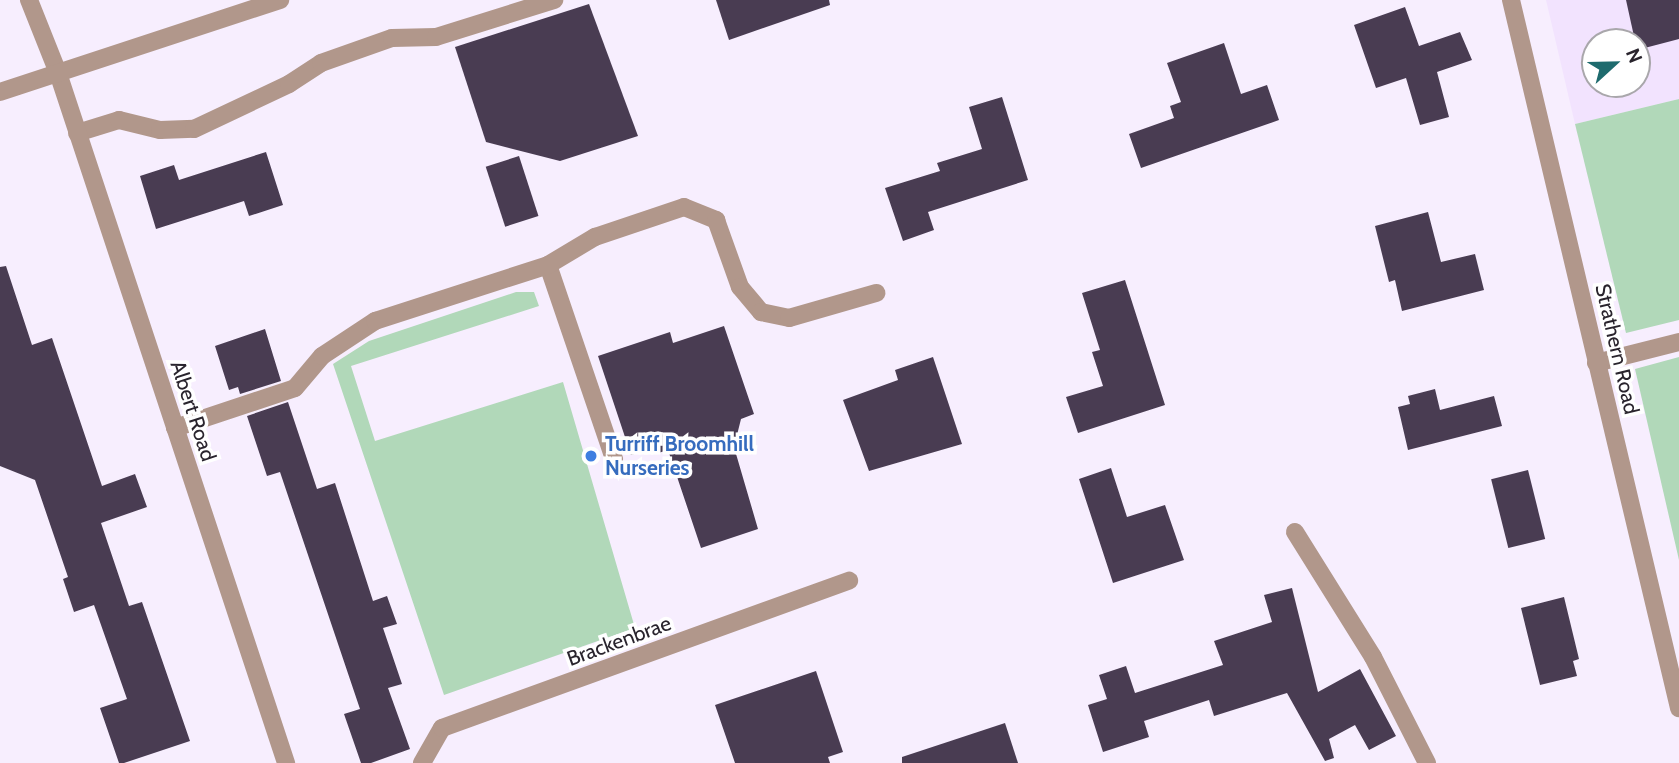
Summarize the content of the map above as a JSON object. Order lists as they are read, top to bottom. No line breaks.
{"streets":{"street":["Strathern Road","Albert Road","Brackenbrae"]},"places":["Turriff Broomhill Nurseries"],"north":"right"}
